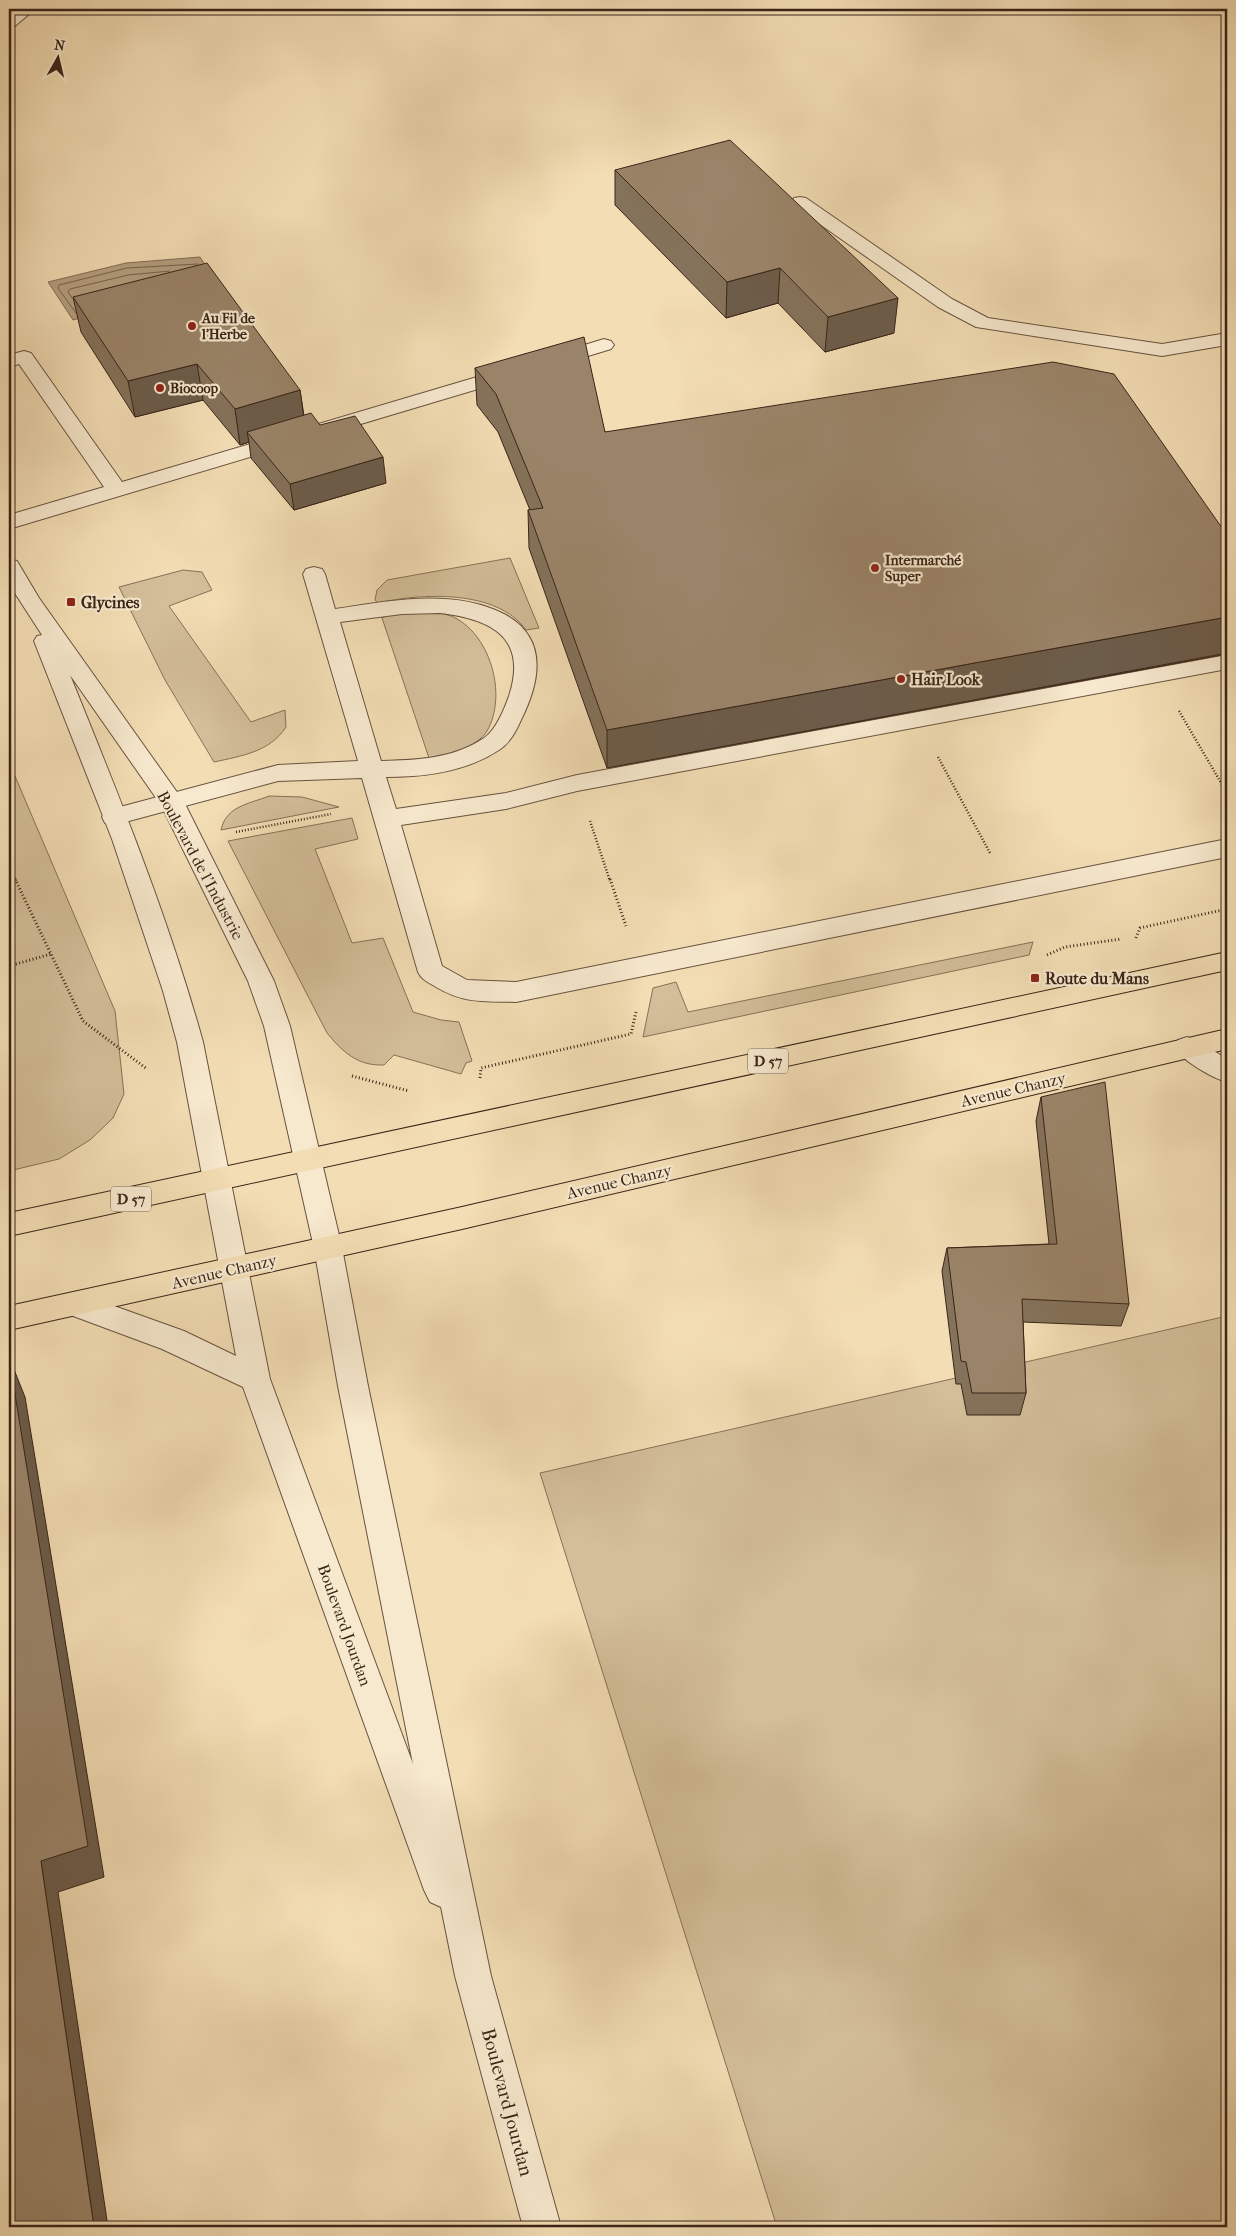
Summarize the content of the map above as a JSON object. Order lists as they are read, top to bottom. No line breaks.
{"streets":{"main road":["D 57","Avenue Chanzy"],"street":["Boulevard de l'Industrie","Boulevard Jourdan"]},"crossings":[["Boulevard de l'Industrie","D 57"],["Boulevard de l'Industrie","Avenue Chanzy"],["Boulevard de l'Industrie","Boulevard Jourdan"],["Avenue Chanzy","Boulevard Jourdan"]],"places":{"other":["Au Fil de l'Herbe","Biocoop","Intermarché Super","Hair Look"],"transit":["Glycines","Route du Mans"]},"north":"top"}
